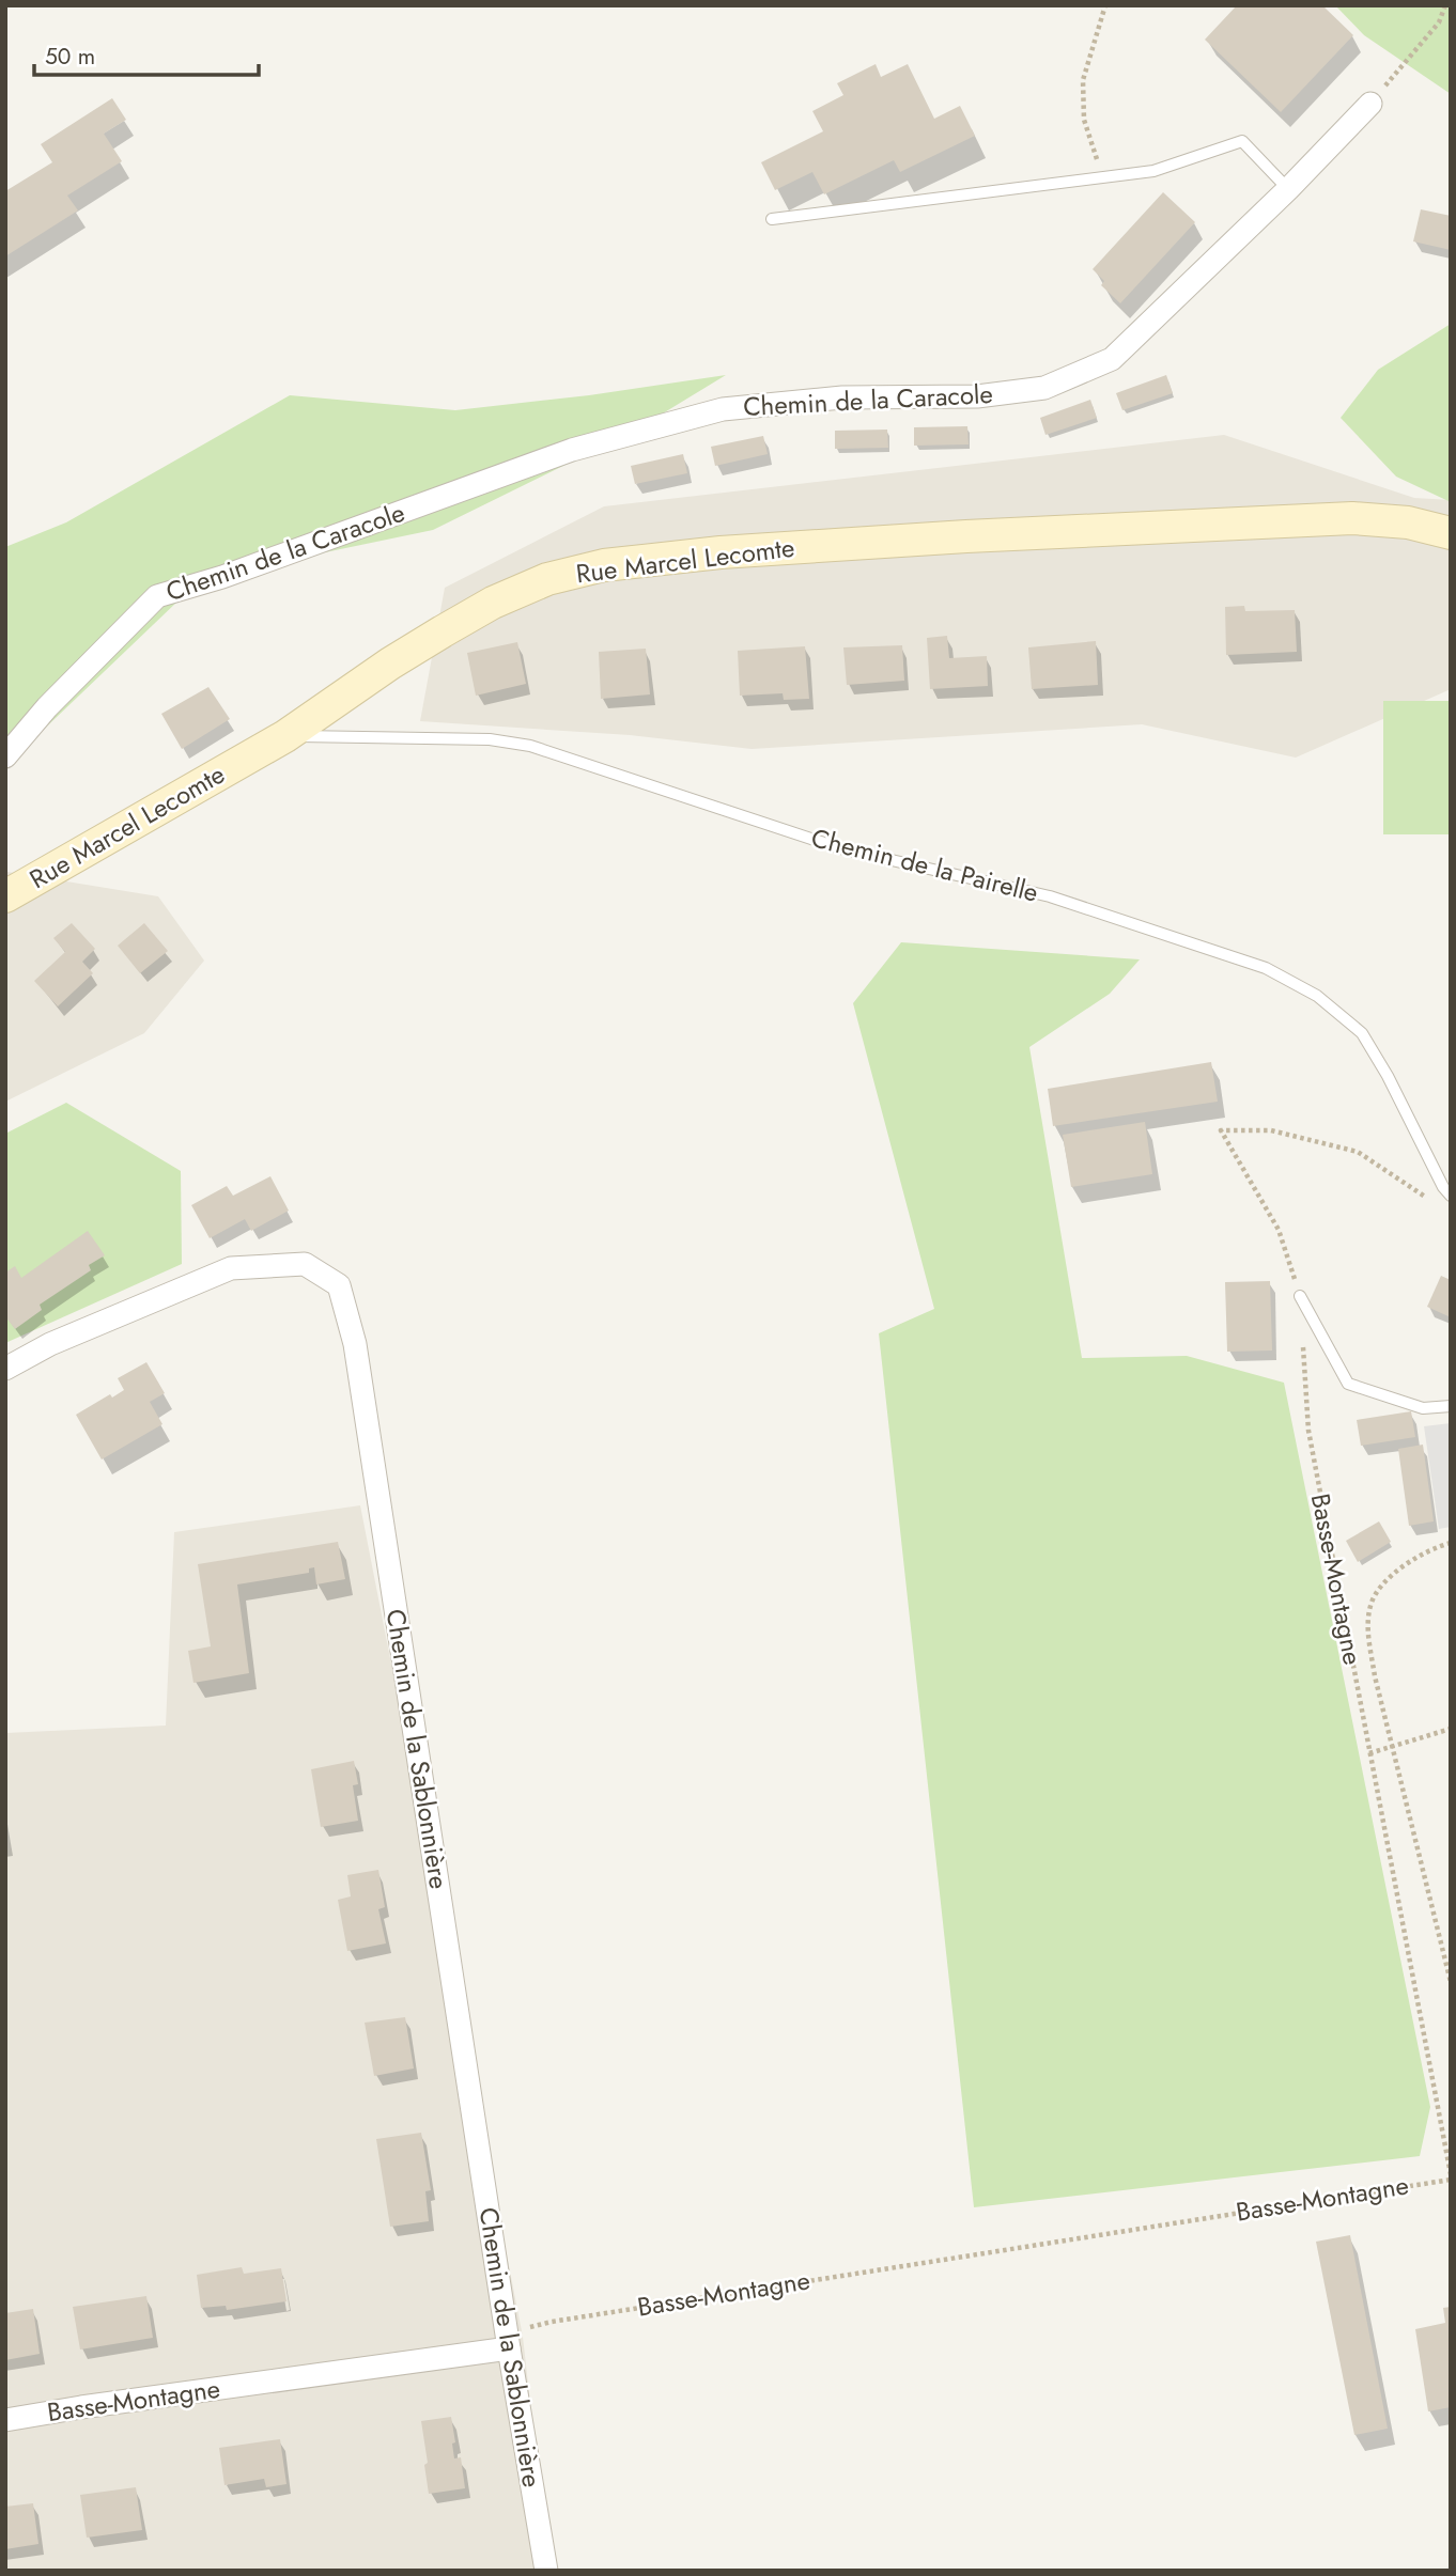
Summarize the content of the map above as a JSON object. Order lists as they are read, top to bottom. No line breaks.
{"streets":{"street":["Chemin de la Caracole","Rue Marcel Lecomte","Basse-Montagne","Chemin de la Sablonnière"],"lane":["Chemin de la Pairelle"]},"crossings":[["Rue Marcel Lecomte","Chemin de la Pairelle"],["Basse-Montagne","Chemin de la Sablonnière"]],"scale_bar":"50 m"}
